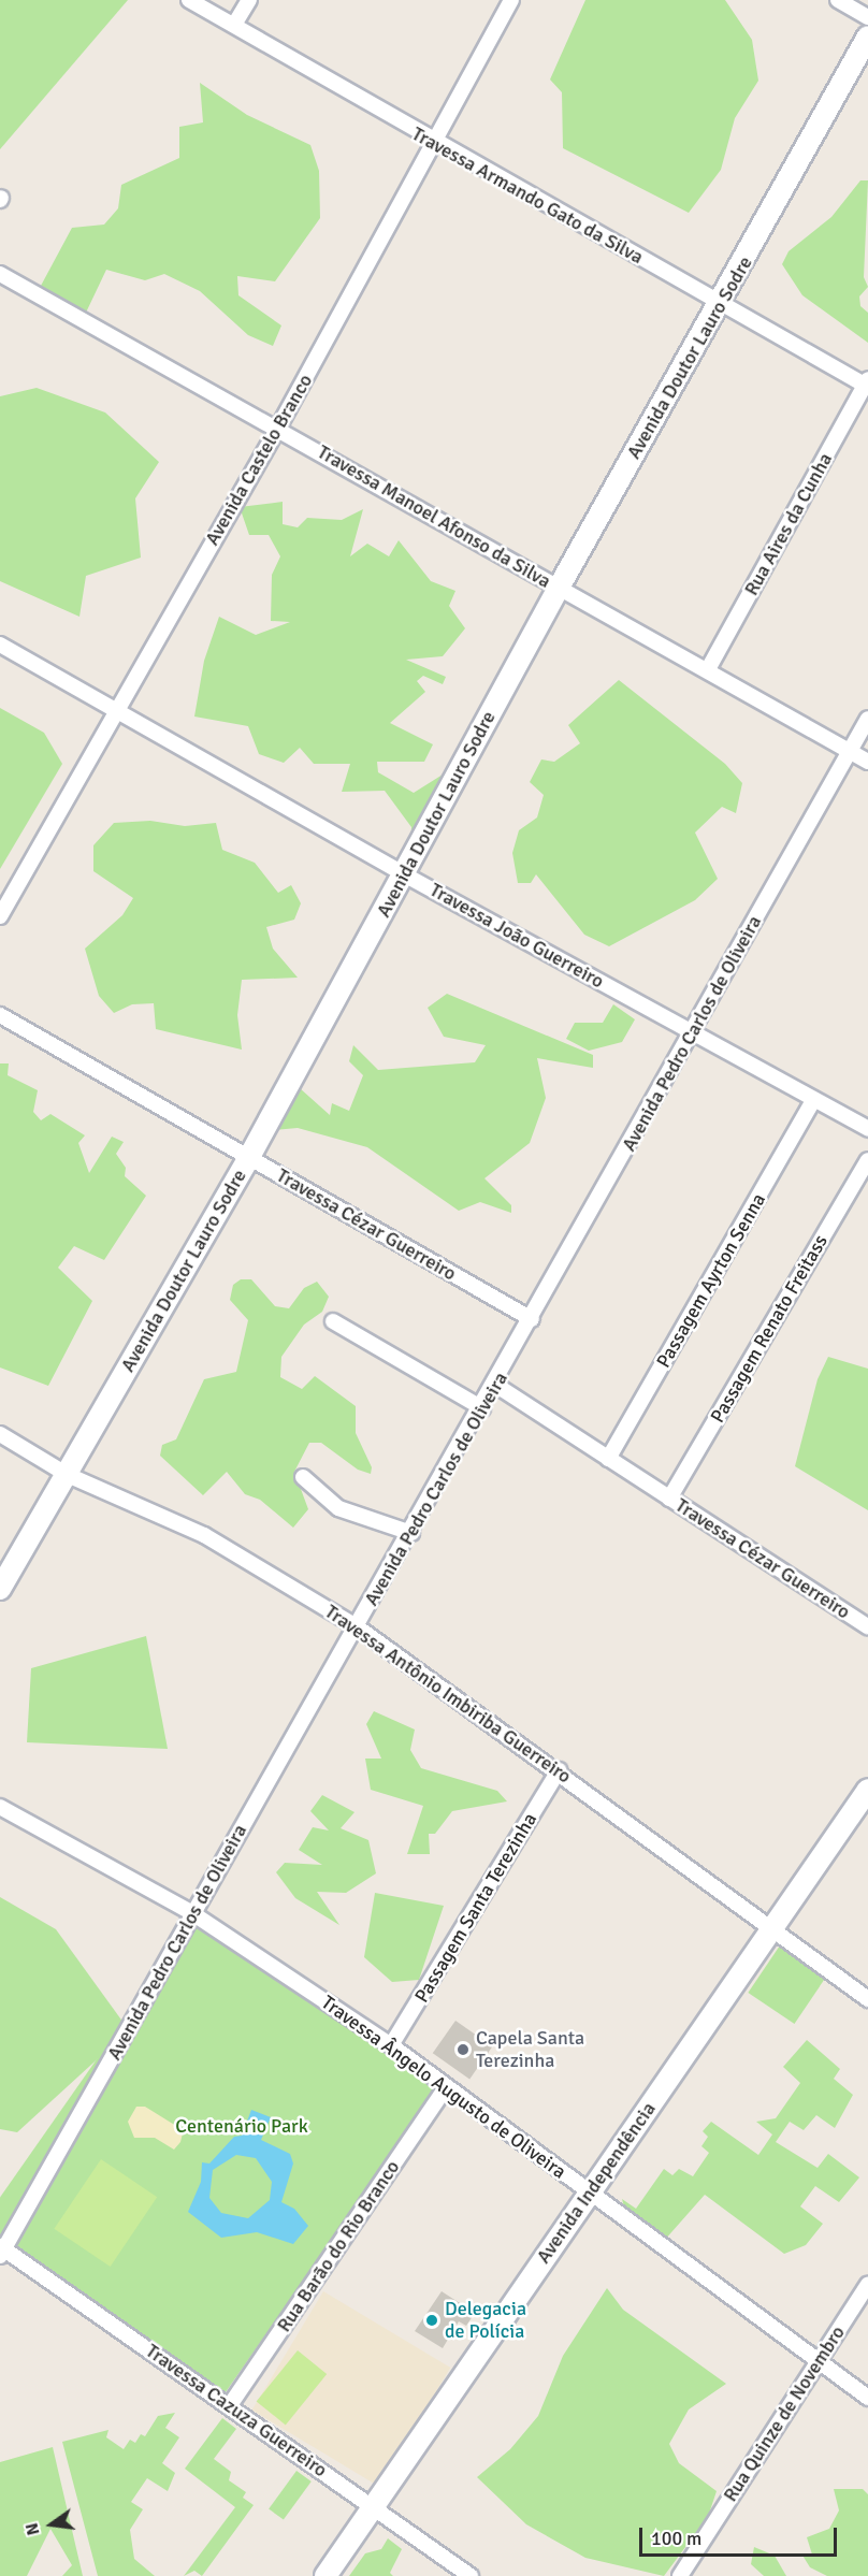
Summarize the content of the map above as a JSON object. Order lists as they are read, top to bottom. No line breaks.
{"streets":{"street":["Travessa Armando Gato da Silva","Avenida Doutor Lauro Sodre","Avenida Castelo Branco","Travessa Manoel Afonso da Silva","Rua Aires da Cunha","Travessa João Guerreiro","Avenida Pedro Carlos de Oliveira","Travessa Cézar Guerreiro","Passagem Ayrton Senna","Passagem Renato Freitass","Travessa Antônio Imbiriba Guerreiro","Passagem Santa Terezinha","Travessa Ângelo Augusto de Oliveira","Avenida Independência","Rua Barão do Rio Branco","Travessa Cazuza Guerreiro","Rua Quinze de Novembro"]},"crossings":[["Travessa Armando Gato da Silva","Avenida Doutor Lauro Sodre"],["Travessa Armando Gato da Silva","Avenida Castelo Branco"],["Travessa Armando Gato da Silva","Rua Aires da Cunha"],["Avenida Doutor Lauro Sodre","Travessa Manoel Afonso da Silva"],["Avenida Doutor Lauro Sodre","Travessa João Guerreiro"],["Avenida Doutor Lauro Sodre","Travessa Cézar Guerreiro"],["Avenida Doutor Lauro Sodre","Travessa Antônio Imbiriba Guerreiro"],["Avenida Castelo Branco","Travessa Manoel Afonso da Silva"],["Avenida Castelo Branco","Travessa João Guerreiro"],["Travessa Manoel Afonso da Silva","Rua Aires da Cunha"],["Travessa Manoel Afonso da Silva","Avenida Pedro Carlos de Oliveira"],["Travessa João Guerreiro","Avenida Pedro Carlos de Oliveira"],["Travessa João Guerreiro","Passagem Ayrton Senna"],["Avenida Pedro Carlos de Oliveira","Travessa Cézar Guerreiro"],["Avenida Pedro Carlos de Oliveira","Travessa Antônio Imbiriba Guerreiro"],["Avenida Pedro Carlos de Oliveira","Travessa Ângelo Augusto de Oliveira"],["Avenida Pedro Carlos de Oliveira","Travessa Cazuza Guerreiro"],["Travessa Cézar Guerreiro","Passagem Ayrton Senna"],["Travessa Cézar Guerreiro","Passagem Renato Freitass"],["Travessa Antônio Imbiriba Guerreiro","Passagem Santa Terezinha"],["Travessa Antônio Imbiriba Guerreiro","Avenida Independência"],["Passagem Santa Terezinha","Travessa Ângelo Augusto de Oliveira"],["Travessa Ângelo Augusto de Oliveira","Avenida Independência"],["Travessa Ângelo Augusto de Oliveira","Rua Barão do Rio Branco"],["Travessa Ângelo Augusto de Oliveira","Rua Quinze de Novembro"],["Avenida Independência","Travessa Cazuza Guerreiro"],["Rua Barão do Rio Branco","Travessa Cazuza Guerreiro"]],"parks":["Centenário Park"],"places":["Capela Santa Terezinha","Delegacia de Polícia"],"scale_bar":"100 m","north":"left"}
